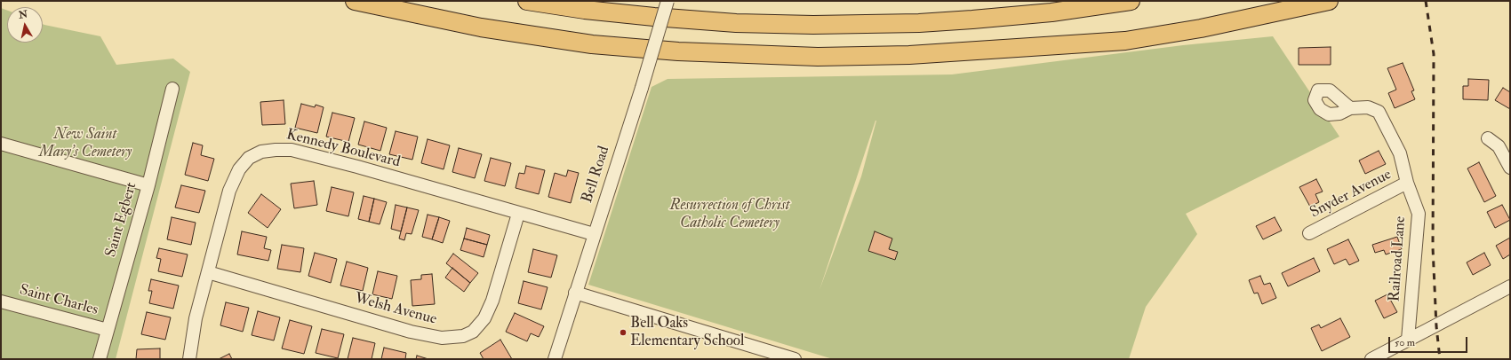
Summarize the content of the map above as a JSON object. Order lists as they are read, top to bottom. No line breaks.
{"streets":{"street":["Kennedy Boulevard","Bell Road","Snyder Avenue","Saint Egbert","Railroad Lane","Saint Charles","Welsh Avenue"]},"crossings":[["Kennedy Boulevard","Bell Road"],["Kennedy Boulevard","Welsh Avenue"],["Snyder Avenue","Railroad Lane"],["Saint Egbert","Saint Charles"]],"parks":["New Saint Mary's Cemetery","Resurrection of Christ Catholic Cemetery"],"places":["Bell Oaks Elementary School"],"scale_bar":"50 m","north":"top"}
